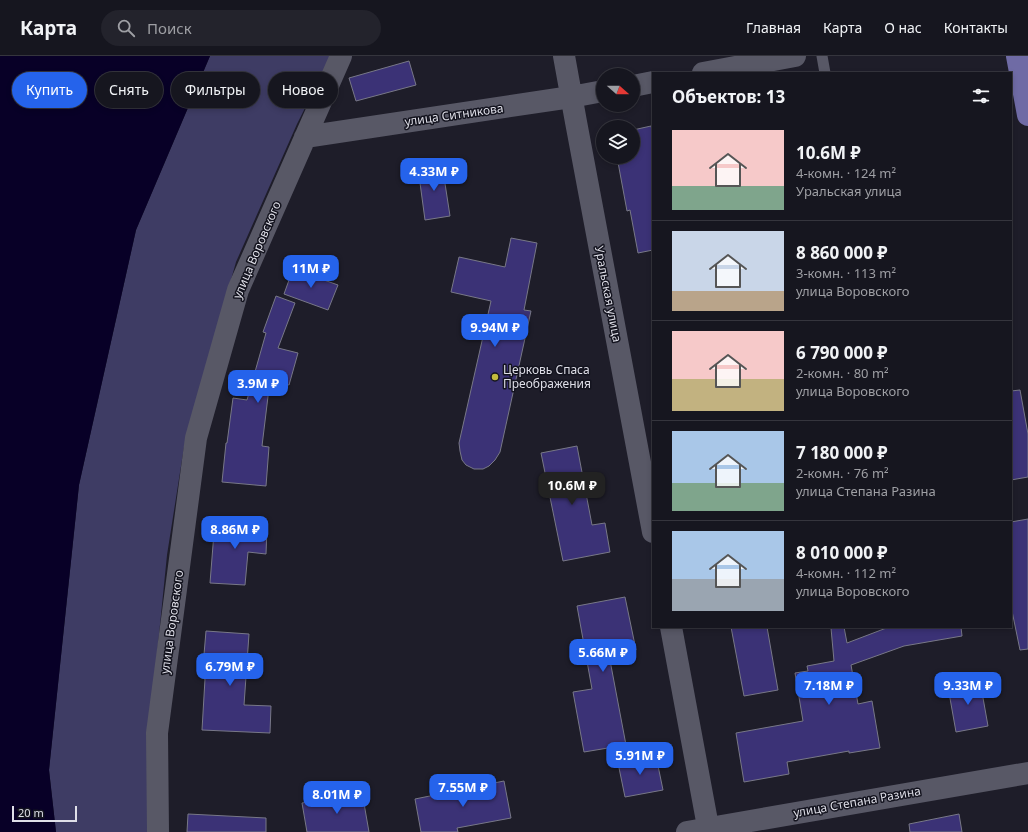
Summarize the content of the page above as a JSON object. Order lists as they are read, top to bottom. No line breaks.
{"streets":{"street":["улица Ситникова","улица Воровского","Уральская улица","улица Степана Разина"]},"crossings":[["улица Ситникова","улица Воровского"],["улица Ситникова","Уральская улица"]],"places":["Церковь Спаса Преображения"],"scale_bar":"20 m","north":"right","page":{"header":"Карта","search":"Поиск","nav":["Главная","Карта","О нас","Контакты"],"chip":["Купить","Снять","Фильтры","Новое"],"heading":"Объектов: 13","list":[{"name":"10.6M ₽","note":"4-комн. · 124 m² · Уральская улица"},{"name":"8 860 000 ₽","note":"3-комн. · 113 m² · улица Воровского"},{"name":"6 790 000 ₽","note":"2-комн. · 80 m² · улица Воровского"},{"name":"7 180 000 ₽","note":"2-комн. · 76 m² · улица Степана Разина"},{"name":"8 010 000 ₽","note":"4-комн. · 112 m² · улица Воровского"}],"price":["4.33M ₽","11M ₽","9.94M ₽","3.9M ₽","10.6M ₽","8.86M ₽","5.66M ₽","6.79M ₽","7.18M ₽","9.33M ₽","5.91M ₽","7.55M ₽","8.01M ₽"],"scale":"20 m"}}
